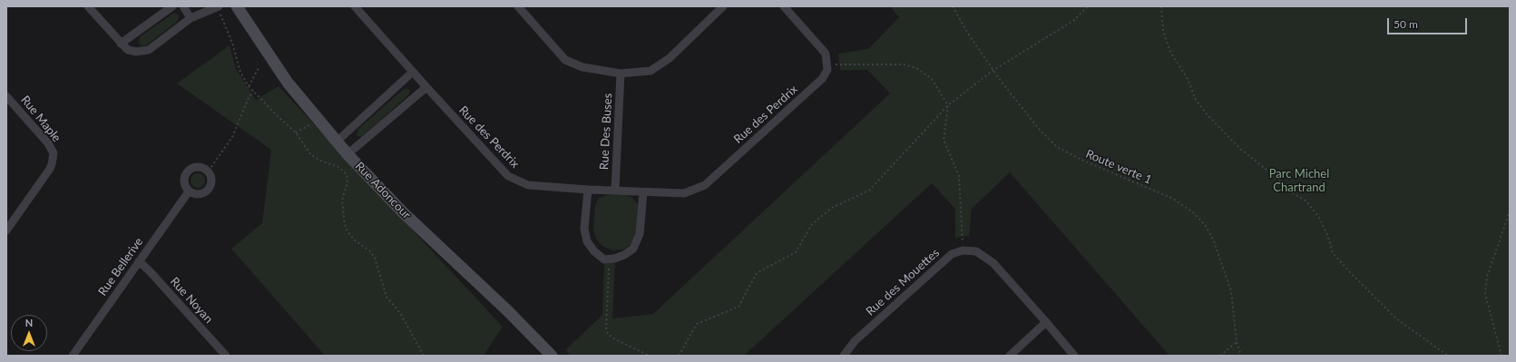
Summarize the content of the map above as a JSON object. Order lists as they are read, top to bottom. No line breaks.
{"streets":{"street":["Rue des Perdrix","Rue Maple","Rue Des Buses","Rue Adoncour","Rue Bellerive","Rue des Mouettes","Rue Noyan"],"path":["Route verte 1"]},"crossings":[["Rue des Perdrix","Rue Des Buses"],["Rue Bellerive","Rue Noyan"]],"parks":["Parc Michel Chartrand"],"scale_bar":"50 m","north":"top"}
